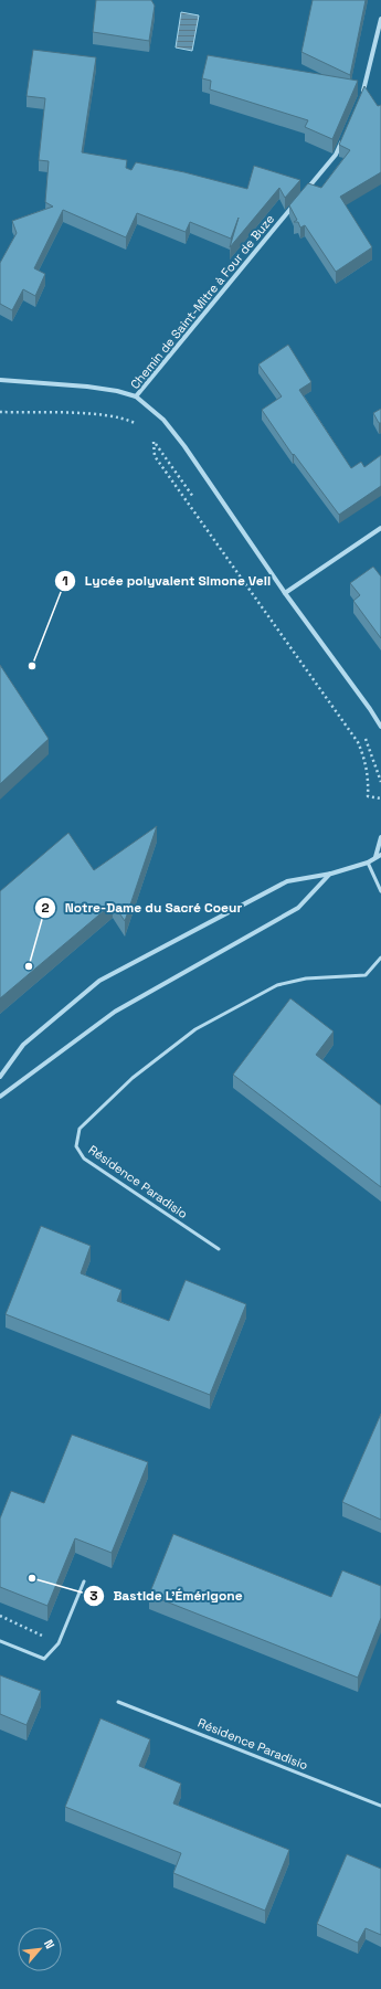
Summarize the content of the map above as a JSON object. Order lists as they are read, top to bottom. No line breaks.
{"streets":{"street":["Chemin de Saint-Mitre à Four de Buze"],"lane":["Résidence Paradisio"]},"places":["Lycée polyvalent Simone Veil","Notre-Dame du Sacré Coeur","Bastide L'Émérigone"],"north":"top right"}
